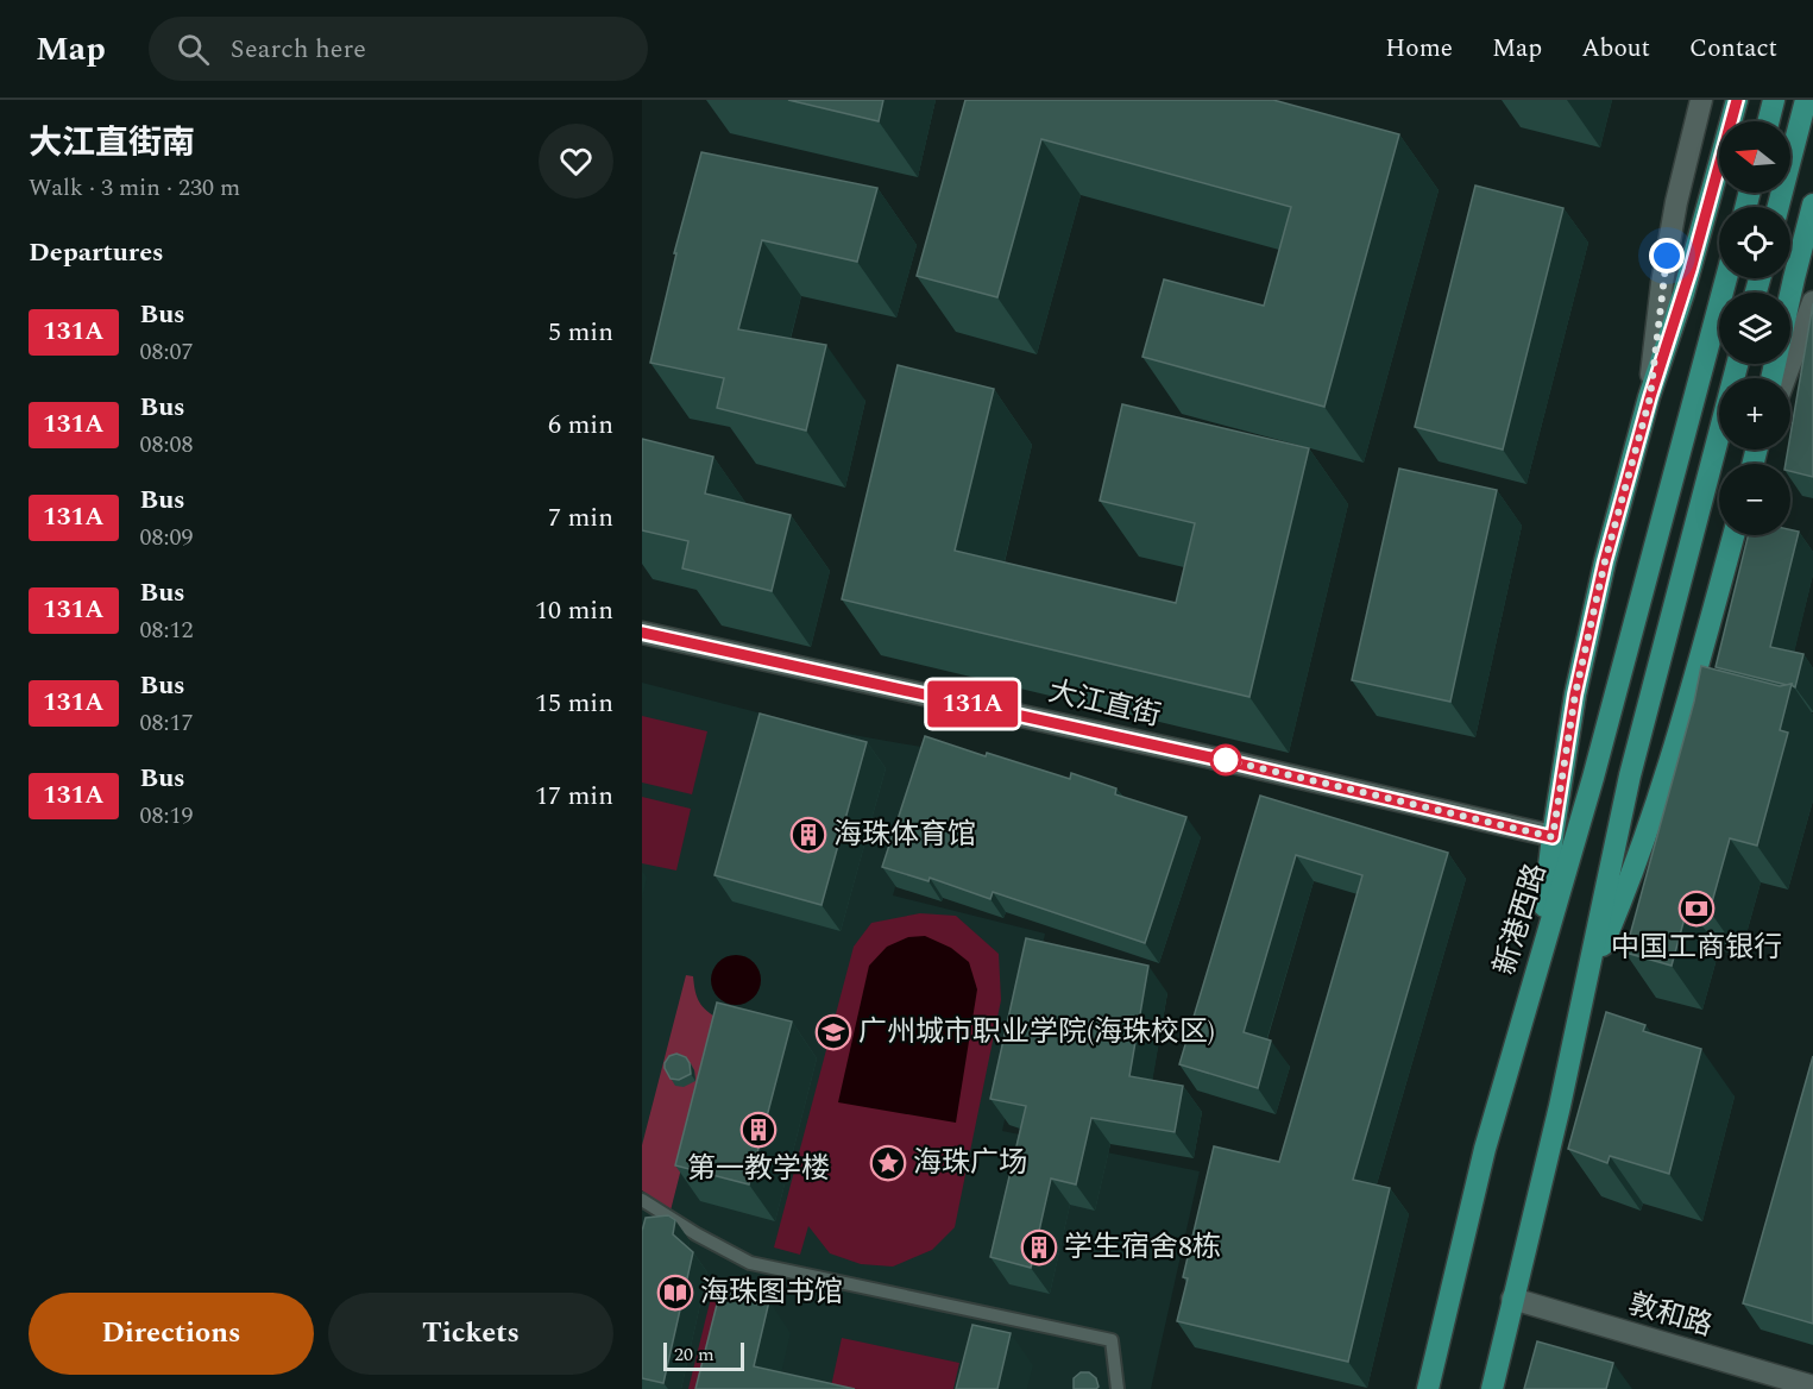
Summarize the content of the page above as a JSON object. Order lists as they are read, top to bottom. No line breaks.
{"streets":{"main road":["新港西路"],"street":["大江直街","敦和路"]},"places":{"building":["海珠体育馆","第一教学楼","学生宿舍8栋"],"bank":["中国工商银行"],"school or university":["广州城市职业学院(海珠校区)"],"place":["海珠广场"],"library":["海珠图书馆"]},"lines":["bus line 131A"],"scale_bar":"20 m","north":"left","page":{"header":"Map","search":"Search here","nav":["Home","Map","About","Contact"],"heading":[["大江直街南","Walk · 3 min · 230 m"],"Departures"],"on_map":"131A","map_buttons":["+","−"],"list":[{"mark":"131A","name":"Bus","note":"08:07","value":"5 min"},{"mark":"131A","name":"Bus","note":"08:08","value":"6 min"},{"mark":"131A","name":"Bus","note":"08:09","value":"7 min"},{"mark":"131A","name":"Bus","note":"08:12","value":"10 min"},{"mark":"131A","name":"Bus","note":"08:17","value":"15 min"},{"mark":"131A","name":"Bus","note":"08:19","value":"17 min"}],"buttons":["Directions","Tickets"],"scale":"20 m"}}
